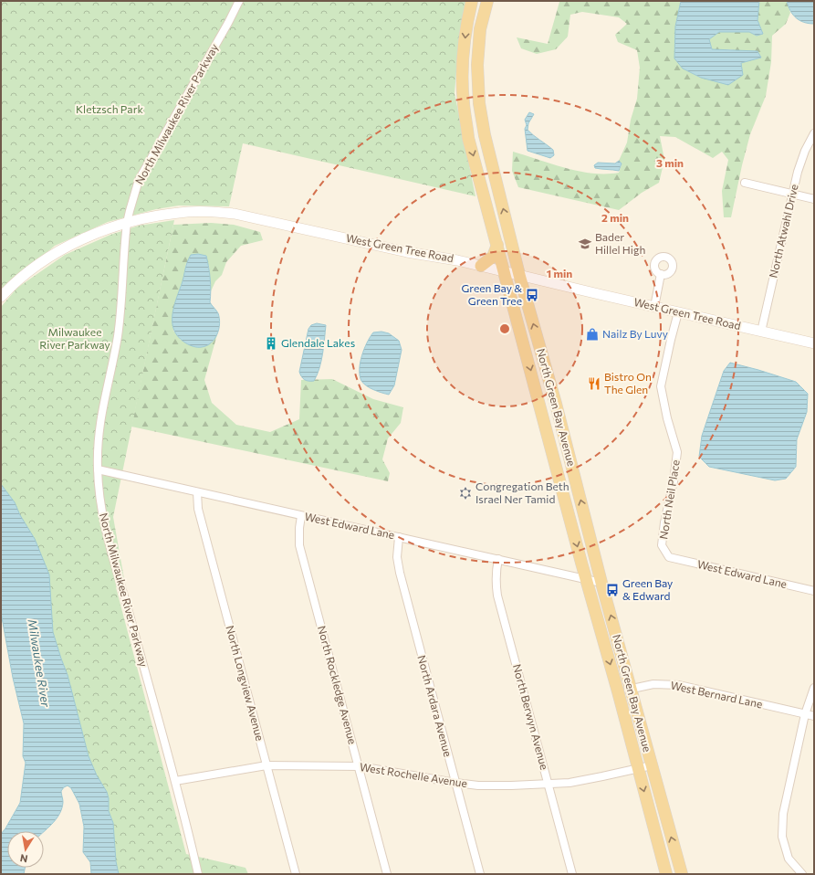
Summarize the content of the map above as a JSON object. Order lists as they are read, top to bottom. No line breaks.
{"streets":{"main road":["North Green Bay Avenue"],"street":["North Milwaukee River Parkway","North Atwahl Drive","West Green Tree Road","North Neil Place","West Edward Lane","North Longview Avenue","North Rockledge Avenue","West Bernard Lane","North Ardara Avenue","North Berwyn Avenue","West Rochelle Avenue"]},"crossings":[["North Milwaukee River Parkway","West Green Tree Road"],["North Milwaukee River Parkway","West Edward Lane"],["North Milwaukee River Parkway","West Rochelle Avenue"],["North Atwahl Drive","West Green Tree Road"],["West Green Tree Road","North Green Bay Avenue"],["West Green Tree Road","North Neil Place"],["North Green Bay Avenue","West Edward Lane"],["North Green Bay Avenue","West Bernard Lane"],["North Green Bay Avenue","West Rochelle Avenue"],["North Neil Place","West Edward Lane"],["West Edward Lane","North Longview Avenue"],["West Edward Lane","North Rockledge Avenue"],["West Edward Lane","North Ardara Avenue"],["West Edward Lane","North Berwyn Avenue"],["North Longview Avenue","West Rochelle Avenue"],["North Rockledge Avenue","West Rochelle Avenue"],["North Ardara Avenue","West Rochelle Avenue"],["North Berwyn Avenue","West Rochelle Avenue"]],"water":["Milwaukee River"],"parks":["Kletzsch Park","Milwaukee River Parkway"],"places":{"school or university":["Bader Hillel High"],"bus stop":["Green Bay & Green Tree","Green Bay & Edward"],"shop":["Nailz By Luvy"],"building":["Glendale Lakes"],"restaurant":["Bistro On The Glen"],"synagogue":["Congregation Beth Israel Ner Tamid"]},"north":"bottom","rings":["3 min","2 min","1 min"]}
